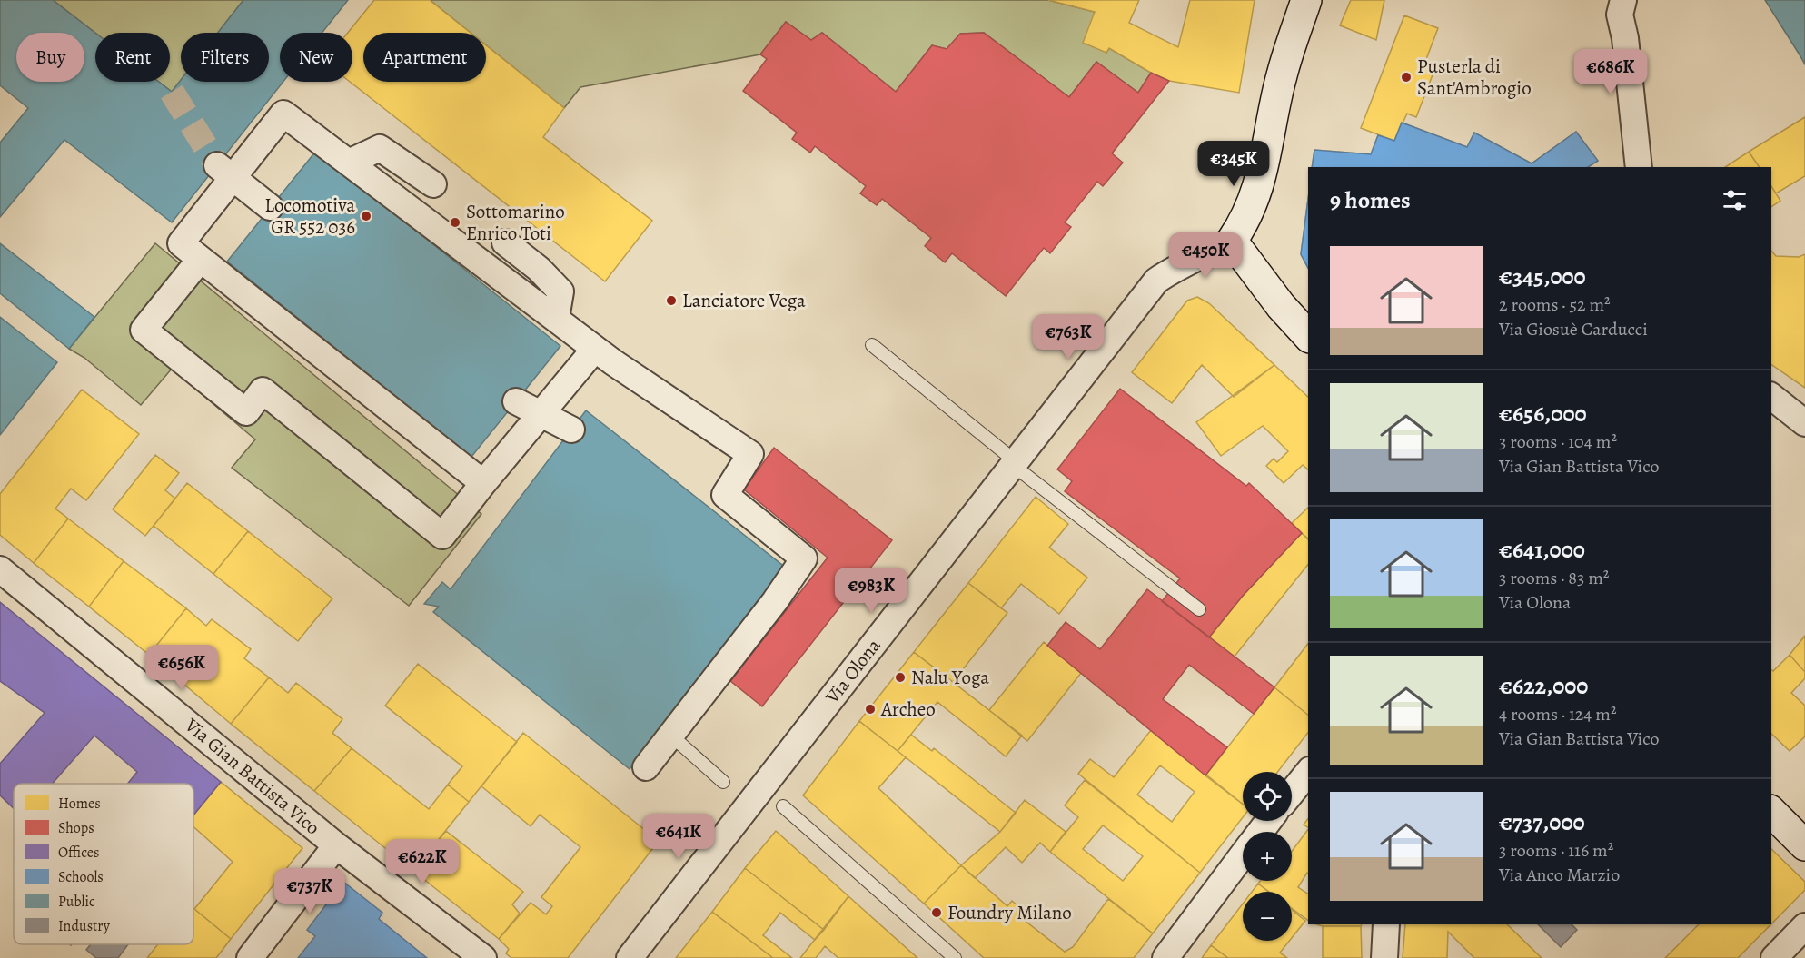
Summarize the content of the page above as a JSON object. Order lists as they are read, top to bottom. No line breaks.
{"streets":{"street":["Via Olona","Via Gian Battista Vico"]},"places":["Pusterla di Sant'Ambrogio","Locomotiva GR 552 036","Sottomarino Enrico Toti","Lanciatore Vega","Nalu Yoga","Archeo","Foundry Milano"],"legend":["Homes","Shops","Offices","Schools","Public","Industry"],"page":{"chip":["Buy","Rent","Filters","New","Apartment"],"price":["€686K","€345K","€450K","€763K","€983K","€656K","€641K","€622K","€737K"],"heading":"9 homes","list":[{"name":"€345,000","note":"2 rooms · 52 m² · Via Giosuè Carducci"},{"name":"€656,000","note":"3 rooms · 104 m² · Via Gian Battista Vico"},{"name":"€641,000","note":"3 rooms · 83 m² · Via Olona"},{"name":"€622,000","note":"4 rooms · 124 m² · Via Gian Battista Vico"},{"name":"€737,000","note":"3 rooms · 116 m² · Via Anco Marzio"}],"map_buttons":["+","−"]}}
